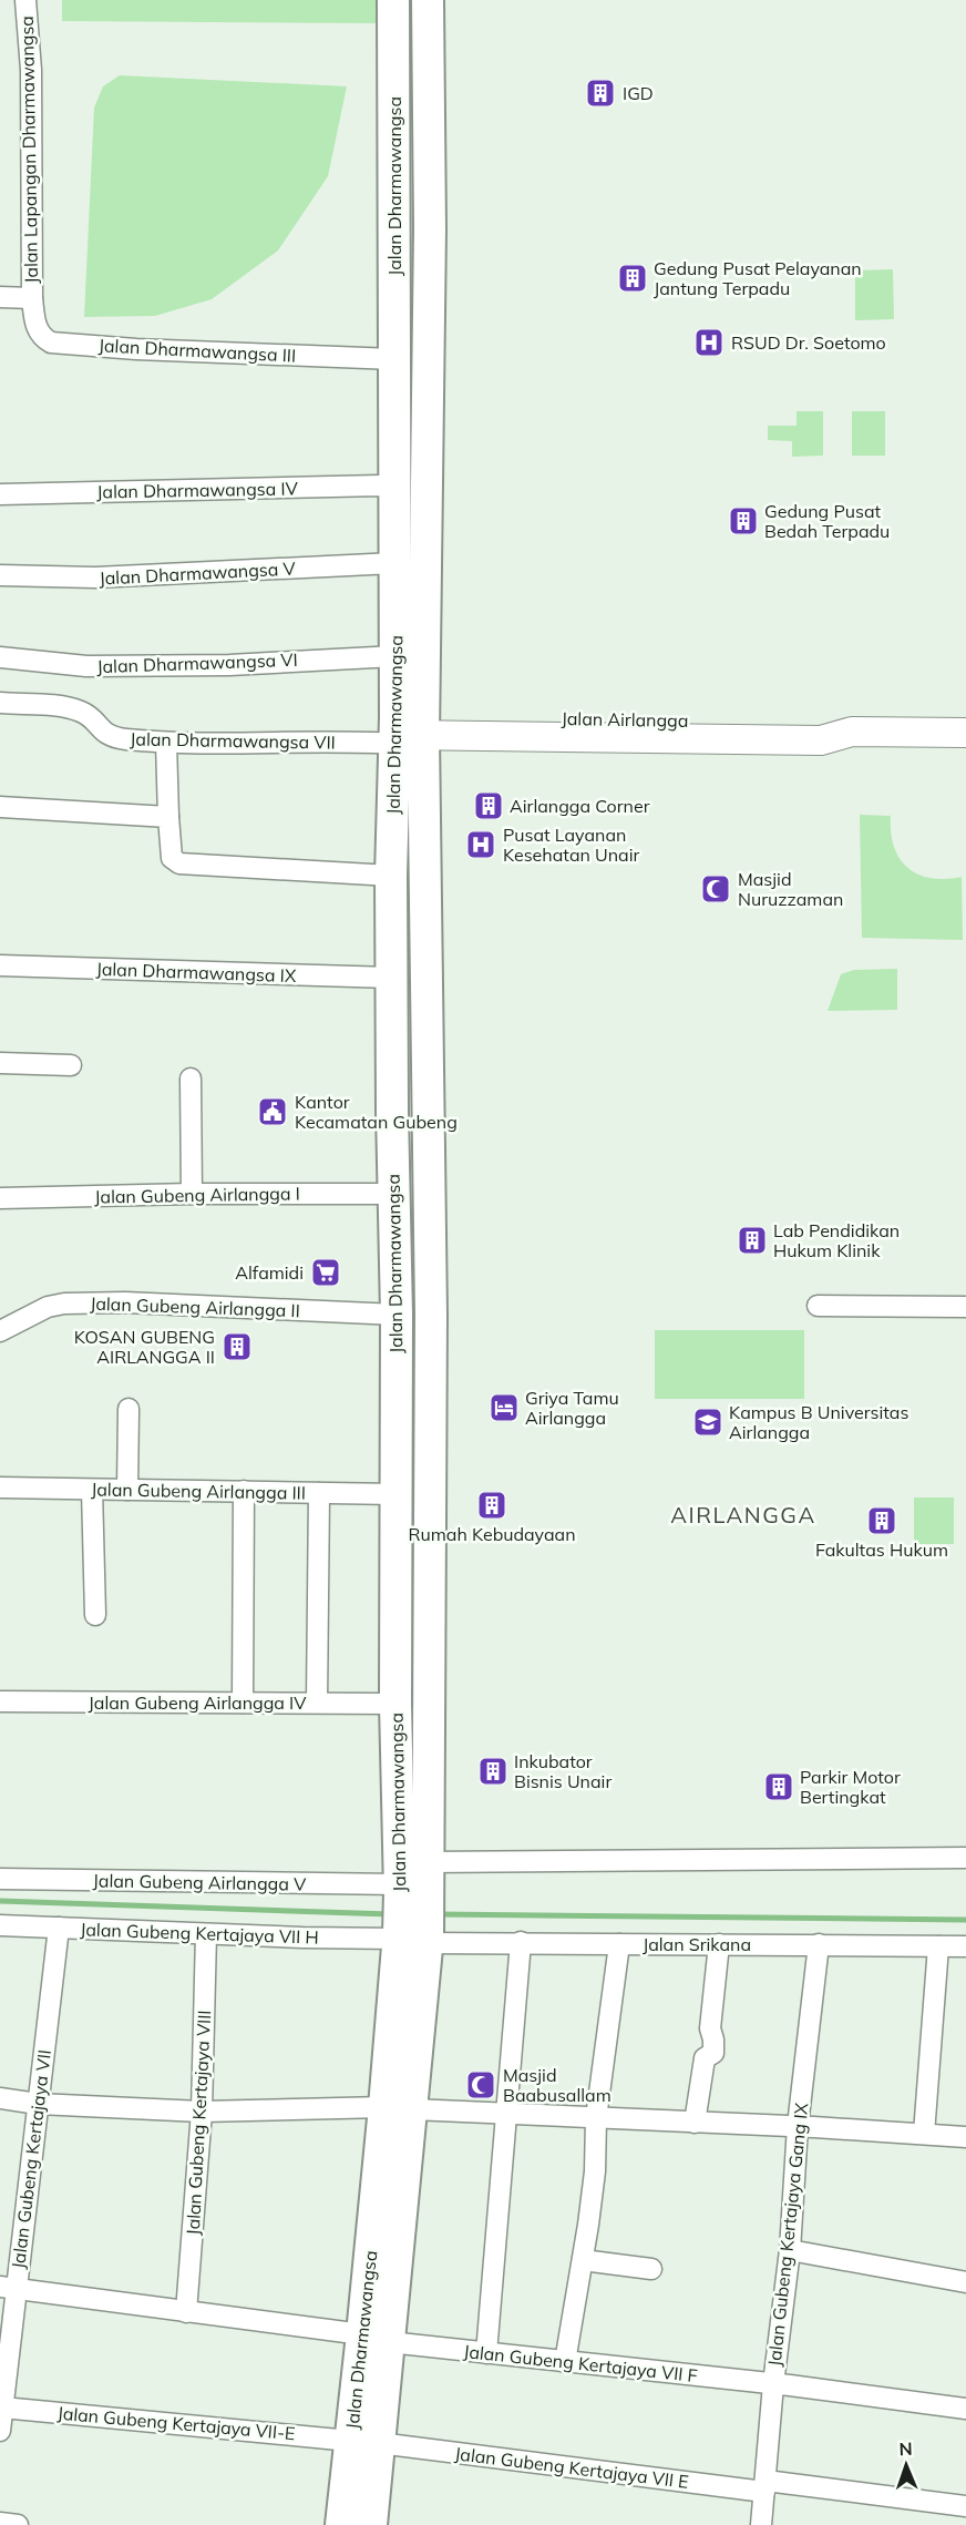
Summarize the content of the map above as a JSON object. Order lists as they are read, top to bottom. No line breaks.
{"streets":{"main road":["Jalan Dharmawangsa","Jalan Airlangga"],"street":["Jalan Lapangan Dharmawangsa","Jalan Dharmawangsa III","Jalan Dharmawangsa IV","Jalan Dharmawangsa V","Jalan Dharmawangsa VI","Jalan Dharmawangsa VII","Jalan Dharmawangsa IX","Jalan Gubeng Airlangga I","Jalan Gubeng Airlangga II","Jalan Gubeng Airlangga III","Jalan Gubeng Airlangga IV","Jalan Gubeng Airlangga V","Jalan Gubeng Kertajaya VII H","Jalan Srikana","Jalan Gubeng Kertajaya VIII","Jalan Gubeng Kertajaya VII","Jalan Gubeng Kertajaya Gang IX","Jalan Gubeng Kertajaya VII F","Jalan Gubeng Kertajaya VII-E","Jalan Gubeng Kertajaya VII E"]},"crossings":[["Jalan Lapangan Dharmawangsa","Jalan Dharmawangsa III"],["Jalan Dharmawangsa","Jalan Dharmawangsa III"],["Jalan Dharmawangsa","Jalan Dharmawangsa IV"],["Jalan Dharmawangsa","Jalan Dharmawangsa V"],["Jalan Dharmawangsa","Jalan Dharmawangsa VI"],["Jalan Dharmawangsa","Jalan Airlangga"],["Jalan Dharmawangsa","Jalan Dharmawangsa VII"],["Jalan Dharmawangsa","Jalan Dharmawangsa IX"],["Jalan Dharmawangsa","Jalan Gubeng Airlangga I"],["Jalan Dharmawangsa","Jalan Gubeng Airlangga II"],["Jalan Dharmawangsa","Jalan Gubeng Airlangga III"],["Jalan Dharmawangsa","Jalan Gubeng Airlangga IV"],["Jalan Dharmawangsa","Jalan Gubeng Airlangga V"],["Jalan Dharmawangsa","Jalan Gubeng Kertajaya VII H"],["Jalan Dharmawangsa","Jalan Srikana"],["Jalan Dharmawangsa","Jalan Gubeng Kertajaya VII F"],["Jalan Dharmawangsa","Jalan Gubeng Kertajaya VII-E"],["Jalan Dharmawangsa","Jalan Gubeng Kertajaya VII E"],["Jalan Airlangga","Jalan Dharmawangsa VII"],["Jalan Gubeng Kertajaya VII H","Jalan Srikana"],["Jalan Gubeng Kertajaya VII H","Jalan Gubeng Kertajaya VIII"],["Jalan Gubeng Kertajaya VII H","Jalan Gubeng Kertajaya VII"],["Jalan Srikana","Jalan Gubeng Kertajaya Gang IX"],["Jalan Gubeng Kertajaya VIII","Jalan Gubeng Kertajaya VII F"],["Jalan Gubeng Kertajaya VII","Jalan Gubeng Kertajaya VII F"],["Jalan Gubeng Kertajaya VII","Jalan Gubeng Kertajaya VII-E"],["Jalan Gubeng Kertajaya Gang IX","Jalan Gubeng Kertajaya VII F"],["Jalan Gubeng Kertajaya Gang IX","Jalan Gubeng Kertajaya VII E"],["Jalan Gubeng Kertajaya VII-E","Jalan Gubeng Kertajaya VII E"]],"districts":["AIRLANGGA"],"places":{"building":["IGD","Gedung Pusat Pelayanan Jantung Terpadu","Gedung Pusat Bedah Terpadu","Airlangga Corner","Lab Pendidikan Hukum Klinik","KOSAN GUBENG AIRLANGGA II","Rumah Kebudayaan","Fakultas Hukum","Inkubator Bisnis Unair","Parkir Motor Bertingkat"],"hospital":["RSUD Dr. Soetomo","Pusat Layanan Kesehatan Unair"],"mosque":["Masjid Nuruzzaman","Masjid Baabusallam"],"public building":["Kantor Kecamatan Gubeng"],"supermarket":["Alfamidi"],"hotel":["Griya Tamu Airlangga"],"school or university":["Kampus B Universitas Airlangga"]},"north":"top"}
